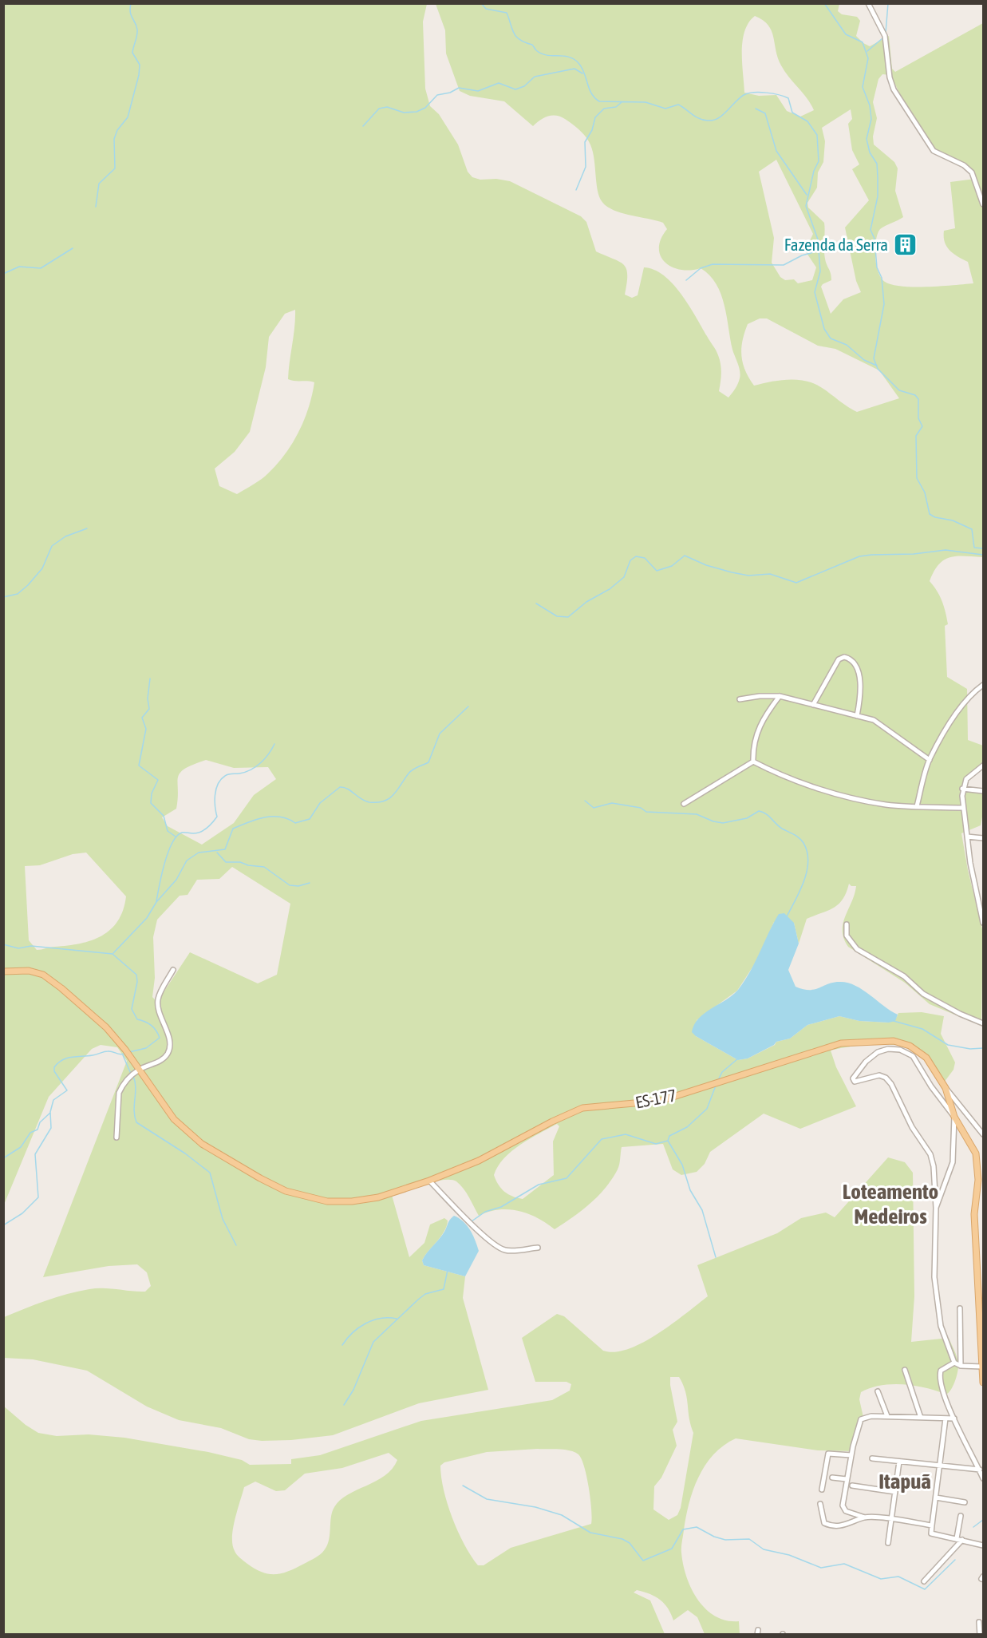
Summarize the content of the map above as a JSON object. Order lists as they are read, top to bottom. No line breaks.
{"streets":{"main road":["ES-177"]},"districts":["Loteamento Medeiros","Itapuã"],"places":{"building":["Fazenda da Serra"]}}
